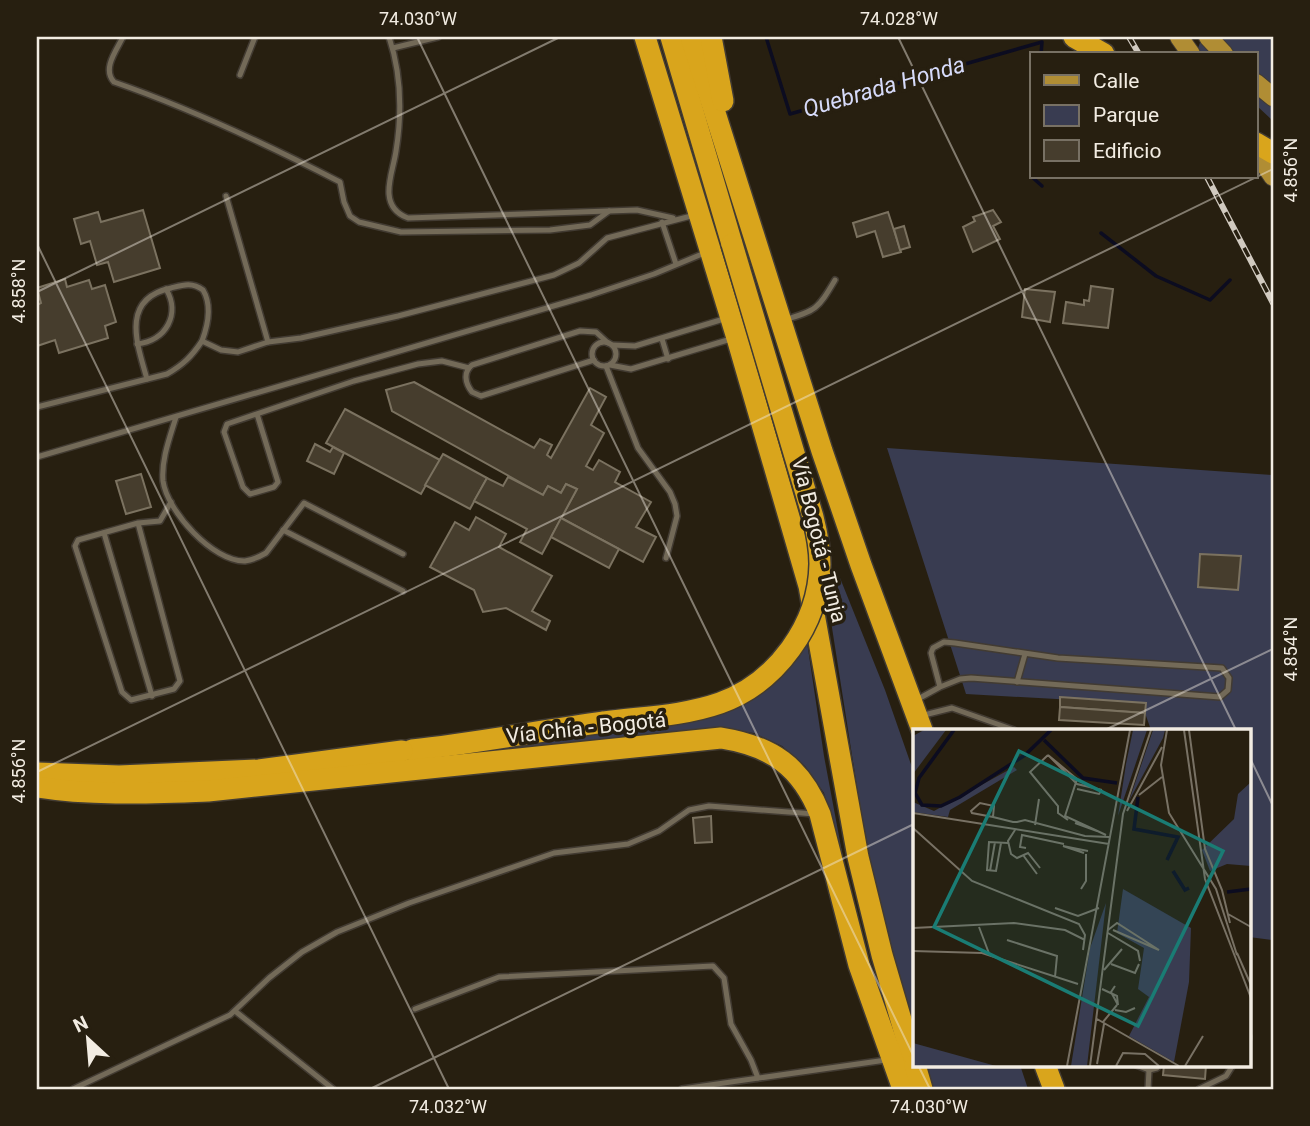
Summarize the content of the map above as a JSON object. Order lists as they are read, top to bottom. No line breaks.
{"streets":{"highway":["Vía Bogotá - Tunja","Vía Chía - Bogotá"]},"water":["Quebrada Honda"],"legend":["Calle","Parque","Edificio"],"north":"top left","coordinates":["74.030°W","74.028°W","4.856°N","4.858°N","4.854°N","74.032°W"]}
